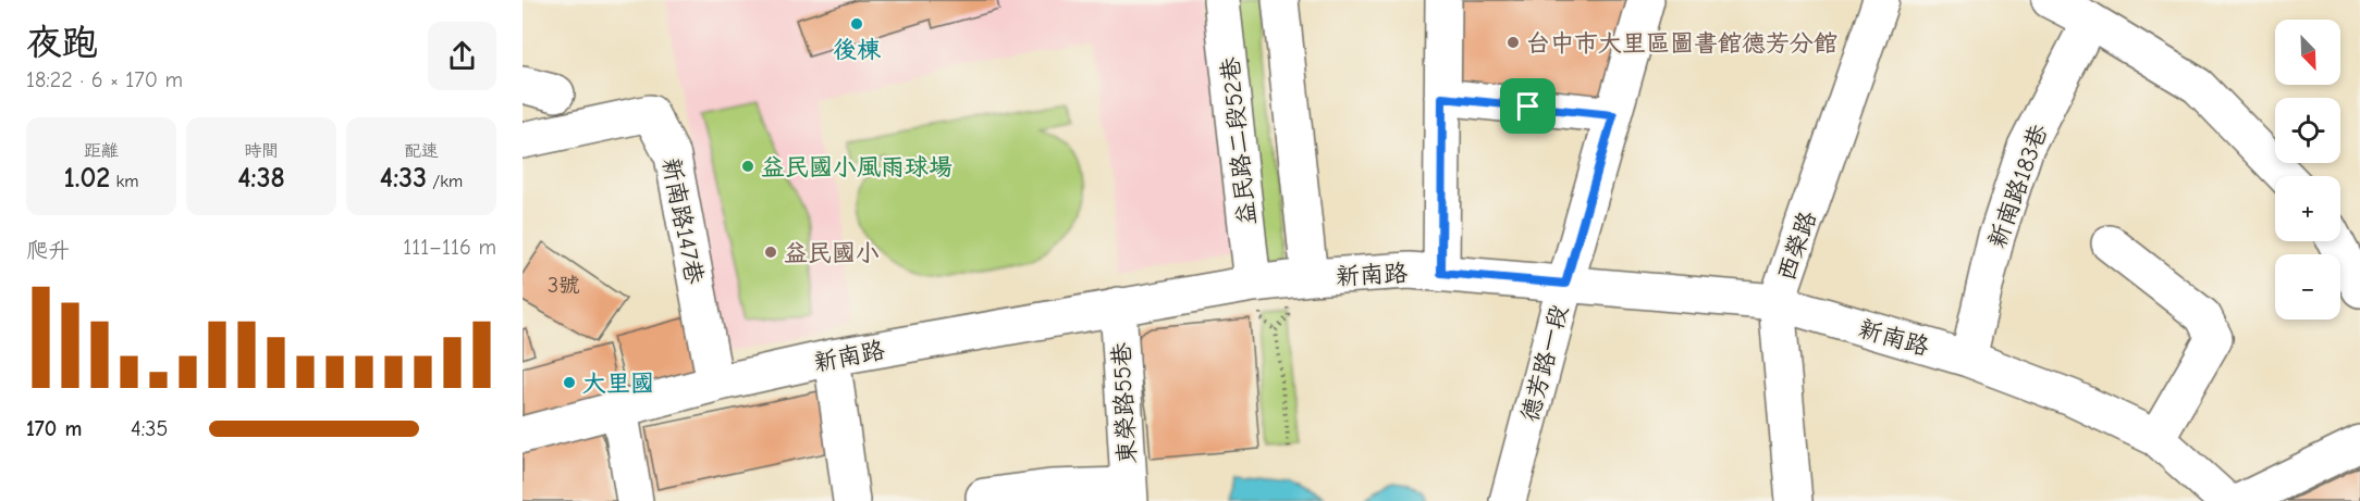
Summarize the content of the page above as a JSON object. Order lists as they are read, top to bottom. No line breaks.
{"streets":{"street":["益民路二段52巷","新南路183巷","新南路147巷","西榮路","新南路","德芳路一段","東榮路55巷"]},"crossings":[["益民路二段52巷","新南路"],["新南路183巷","新南路"],["新南路147巷","新南路"],["西榮路","新南路"],["新南路","德芳路一段"],["新南路","東榮路55巷"]],"places":["後棟","台中市大里區圖書館德芳分館","益民國小風雨球場","益民國小","大里國"],"house_numbers":["3號"],"north":"bottom right","page":{"heading":["夜跑","18:22 · 6 × 170 m"],"map_buttons":["+","−"],"stats":[["距離","1.02 km"],["時間","4:38"],["配速","4:33 /km"]],"chart":["爬升","111–116 m"],"list":[{"name":"170 m","note":"4:35"}]}}
